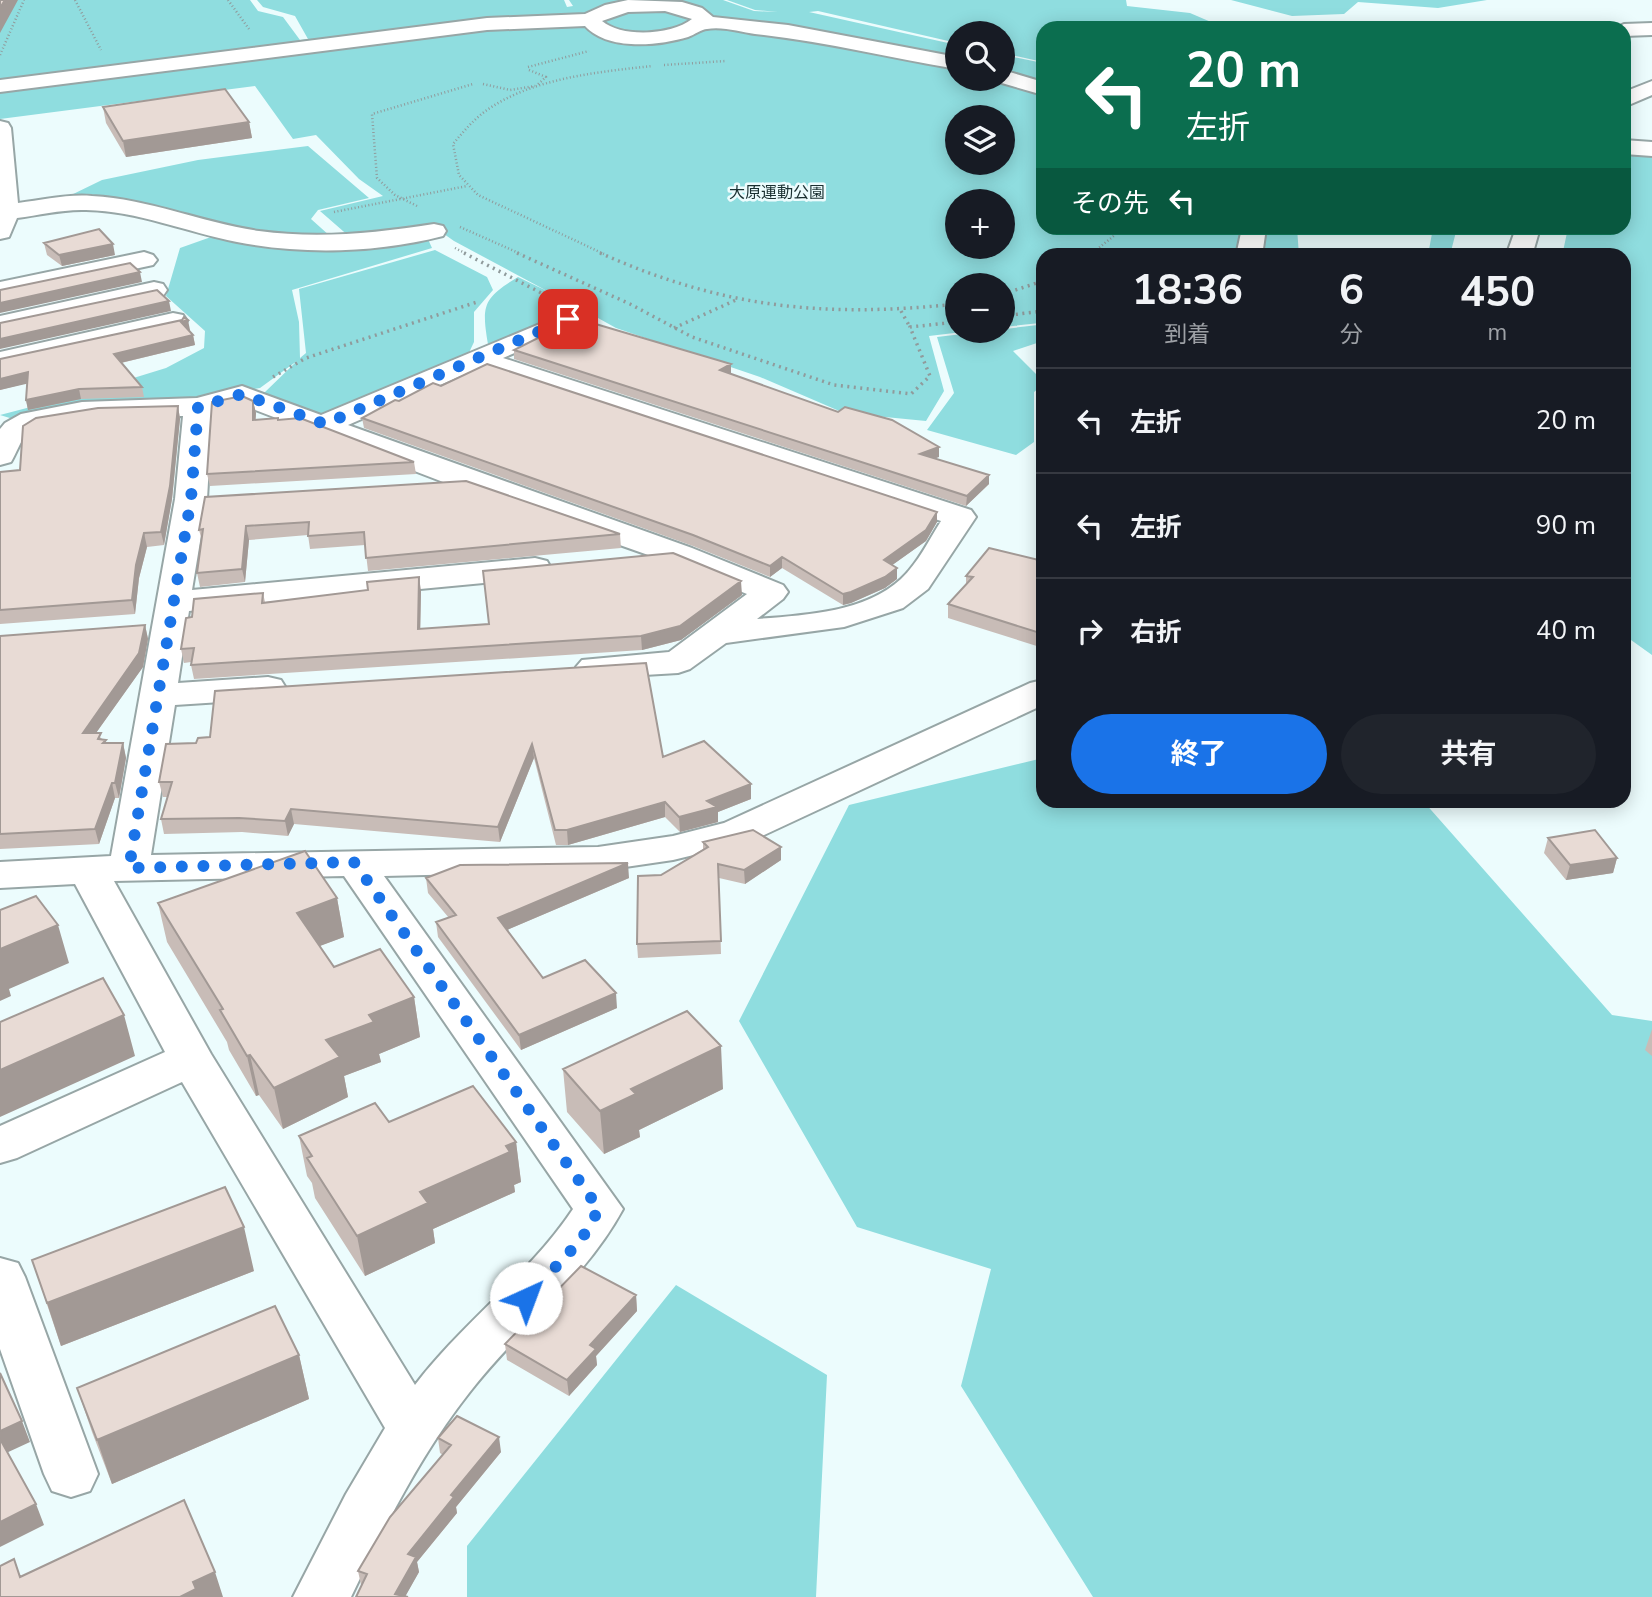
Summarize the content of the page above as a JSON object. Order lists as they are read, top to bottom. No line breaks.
{"parks":["大原運動公園"],"page":{"map_buttons":["+","−"],"turn":["20 m","左折"],"then":"その先","eta":["18:36","到着","6","分","450","m"],"list":[{"name":"左折","value":"20 m"},{"name":"左折","value":"90 m"},{"name":"右折","value":"40 m"}],"buttons":["終了","共有"]}}
